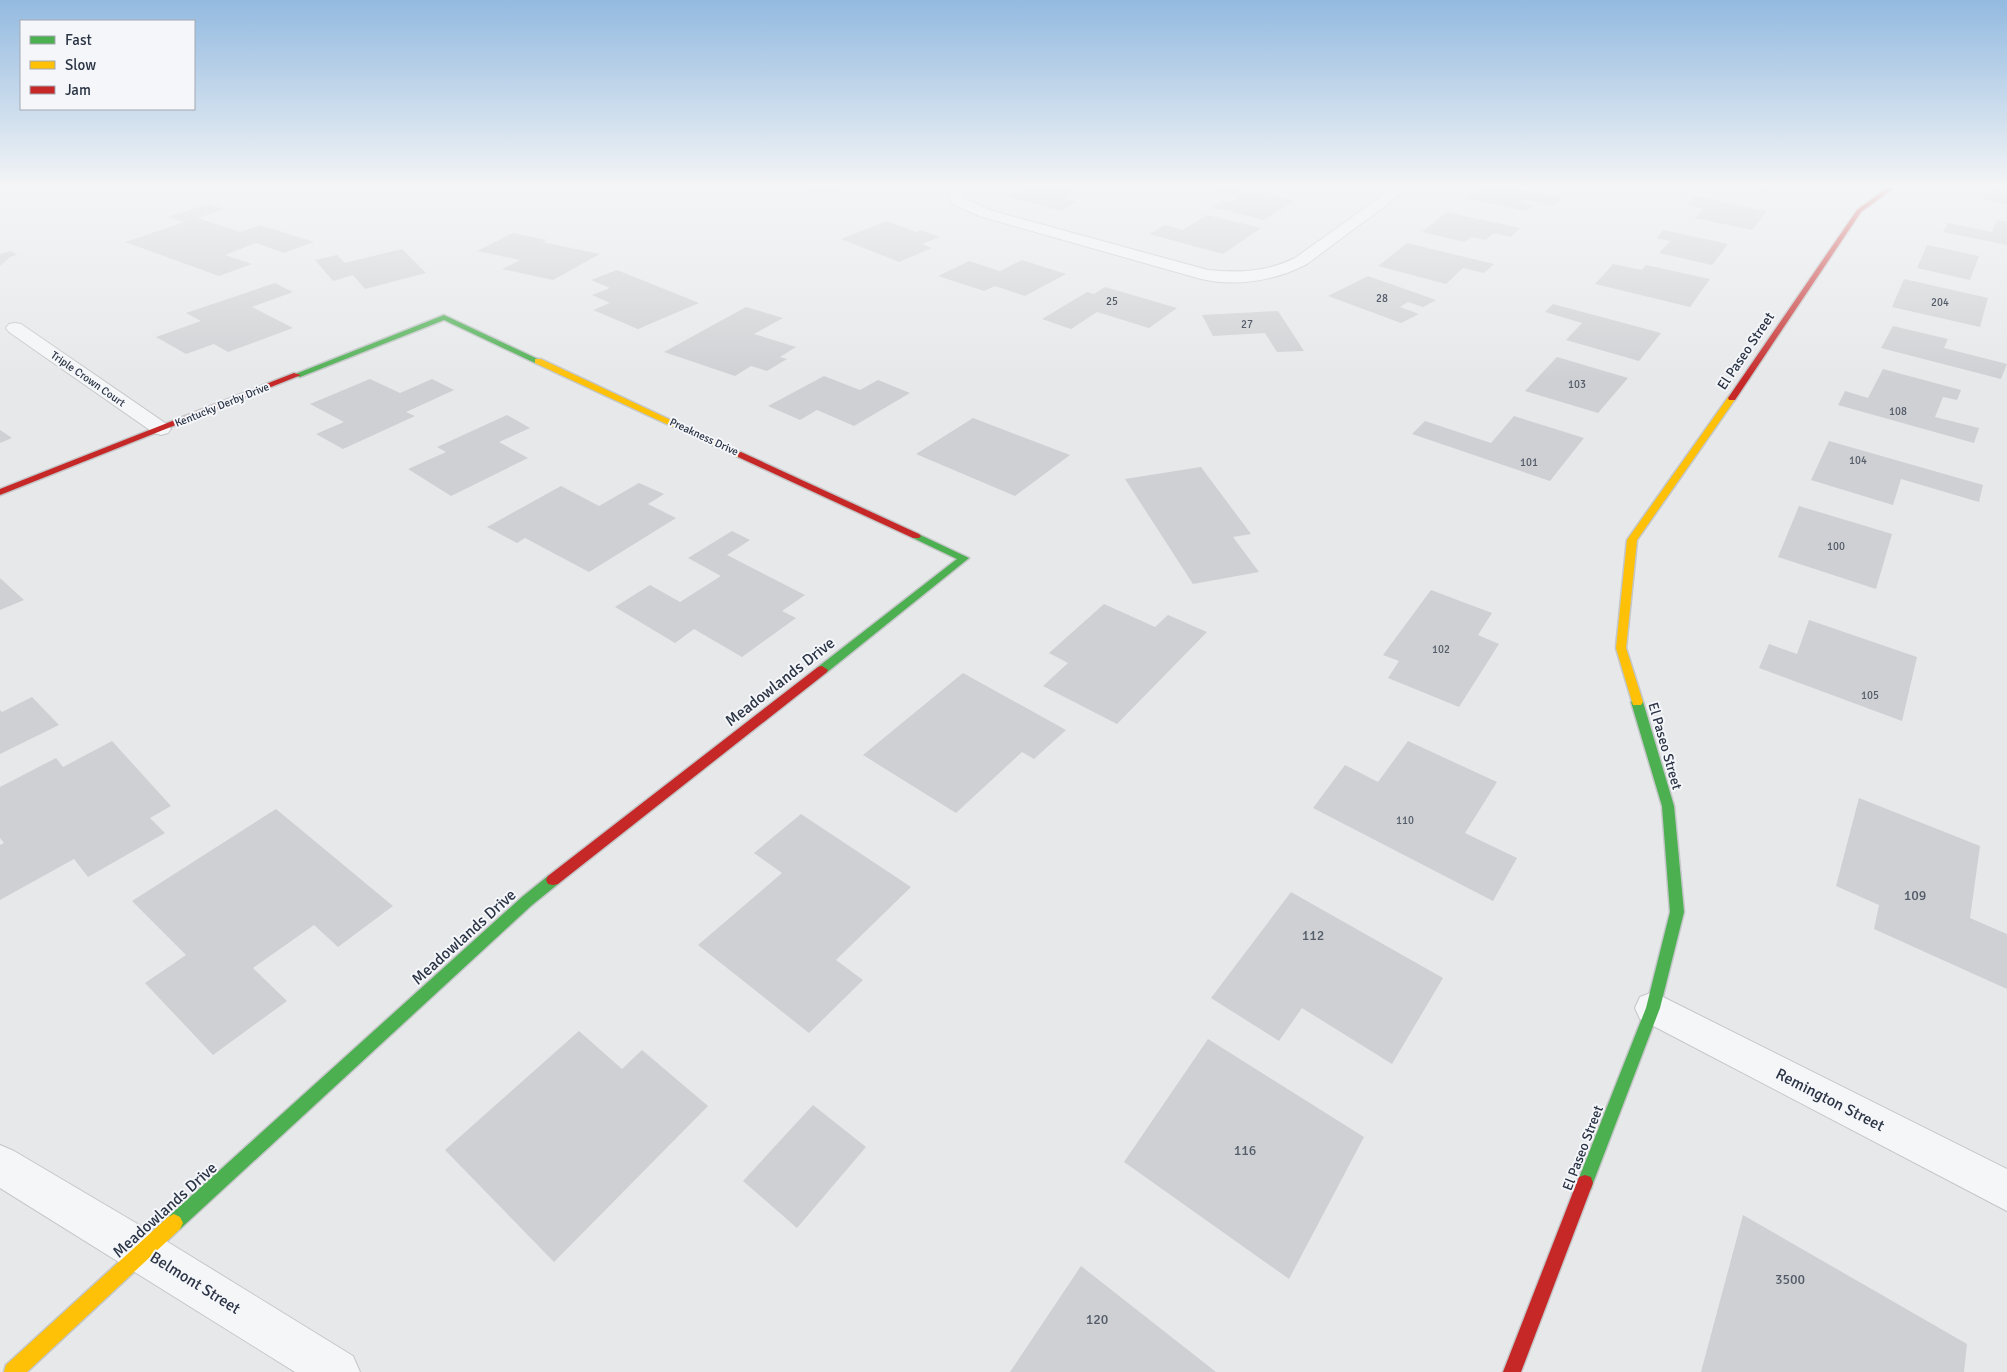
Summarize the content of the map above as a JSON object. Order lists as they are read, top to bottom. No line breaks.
{"streets":{"street":["El Paseo Street","Triple Crown Court","Kentucky Derby Drive","Preakness Drive","Meadowlands Drive","Remington Street","Belmont Street"]},"crossings":[["El Paseo Street","Remington Street"],["Triple Crown Court","Kentucky Derby Drive"],["Kentucky Derby Drive","Preakness Drive"],["Preakness Drive","Meadowlands Drive"],["Meadowlands Drive","Belmont Street"]],"house_numbers":["28","25","204","27","103","108","104","101","100","102","105","110","109","112","116","3500","120"],"legend":["Fast","Slow","Jam"]}
